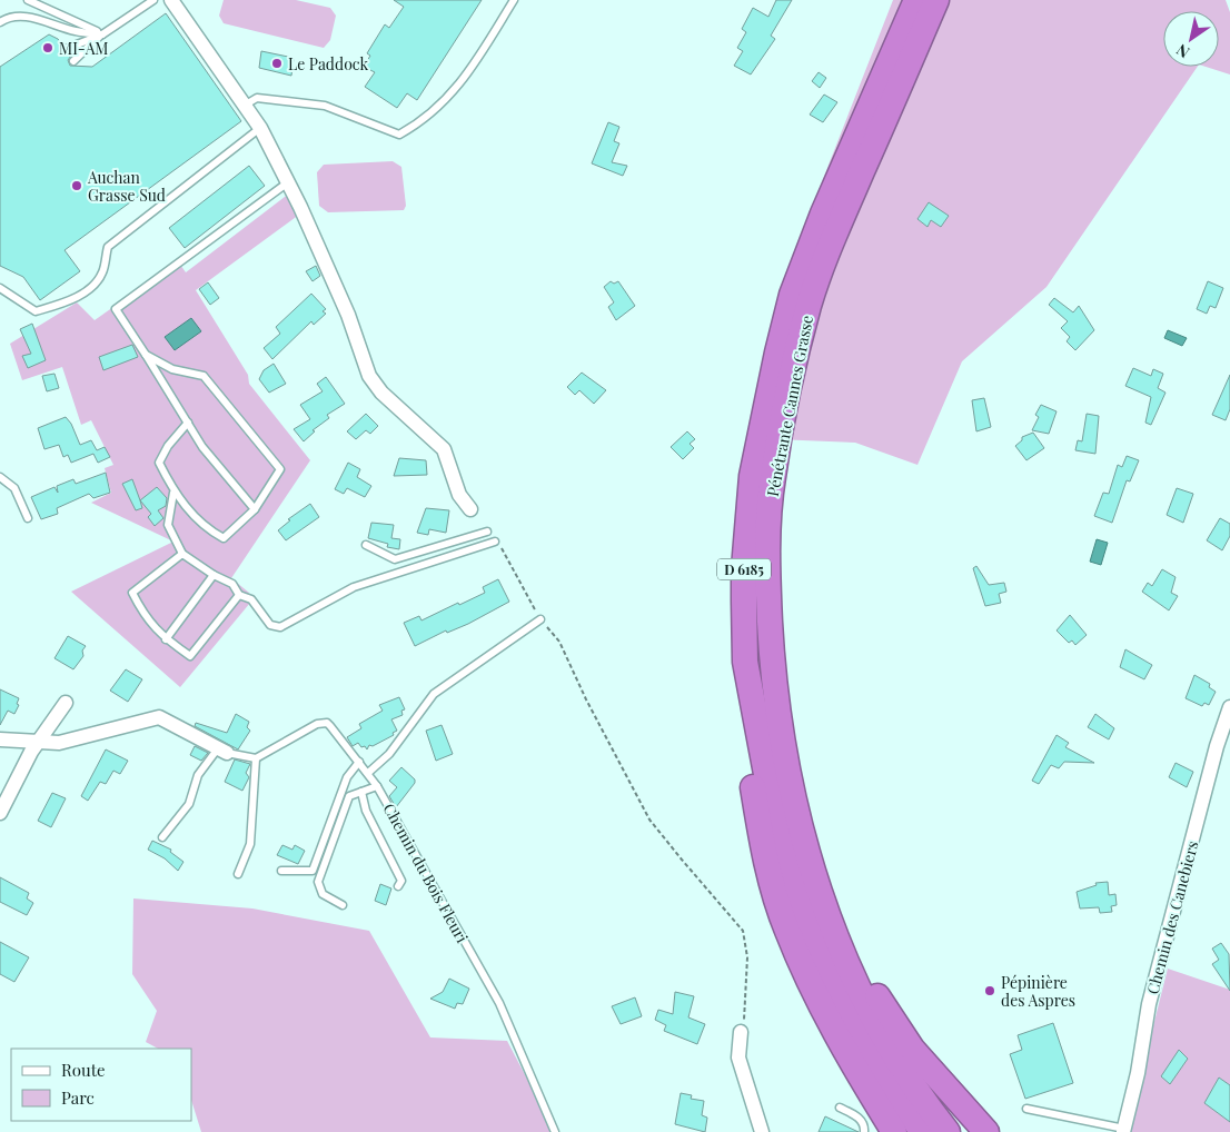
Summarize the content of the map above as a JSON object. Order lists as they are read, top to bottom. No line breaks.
{"streets":{"highway":["Pénétrante Cannes Grasse","D 6185"],"street":["Chemin des Canebiers"],"lane":["Chemin du Bois Fleuri"]},"places":["MI-AM","Le Paddock","Auchan Grasse Sud","Pépinière des Aspres"],"legend":["Route","Parc"],"north":"bottom left"}
